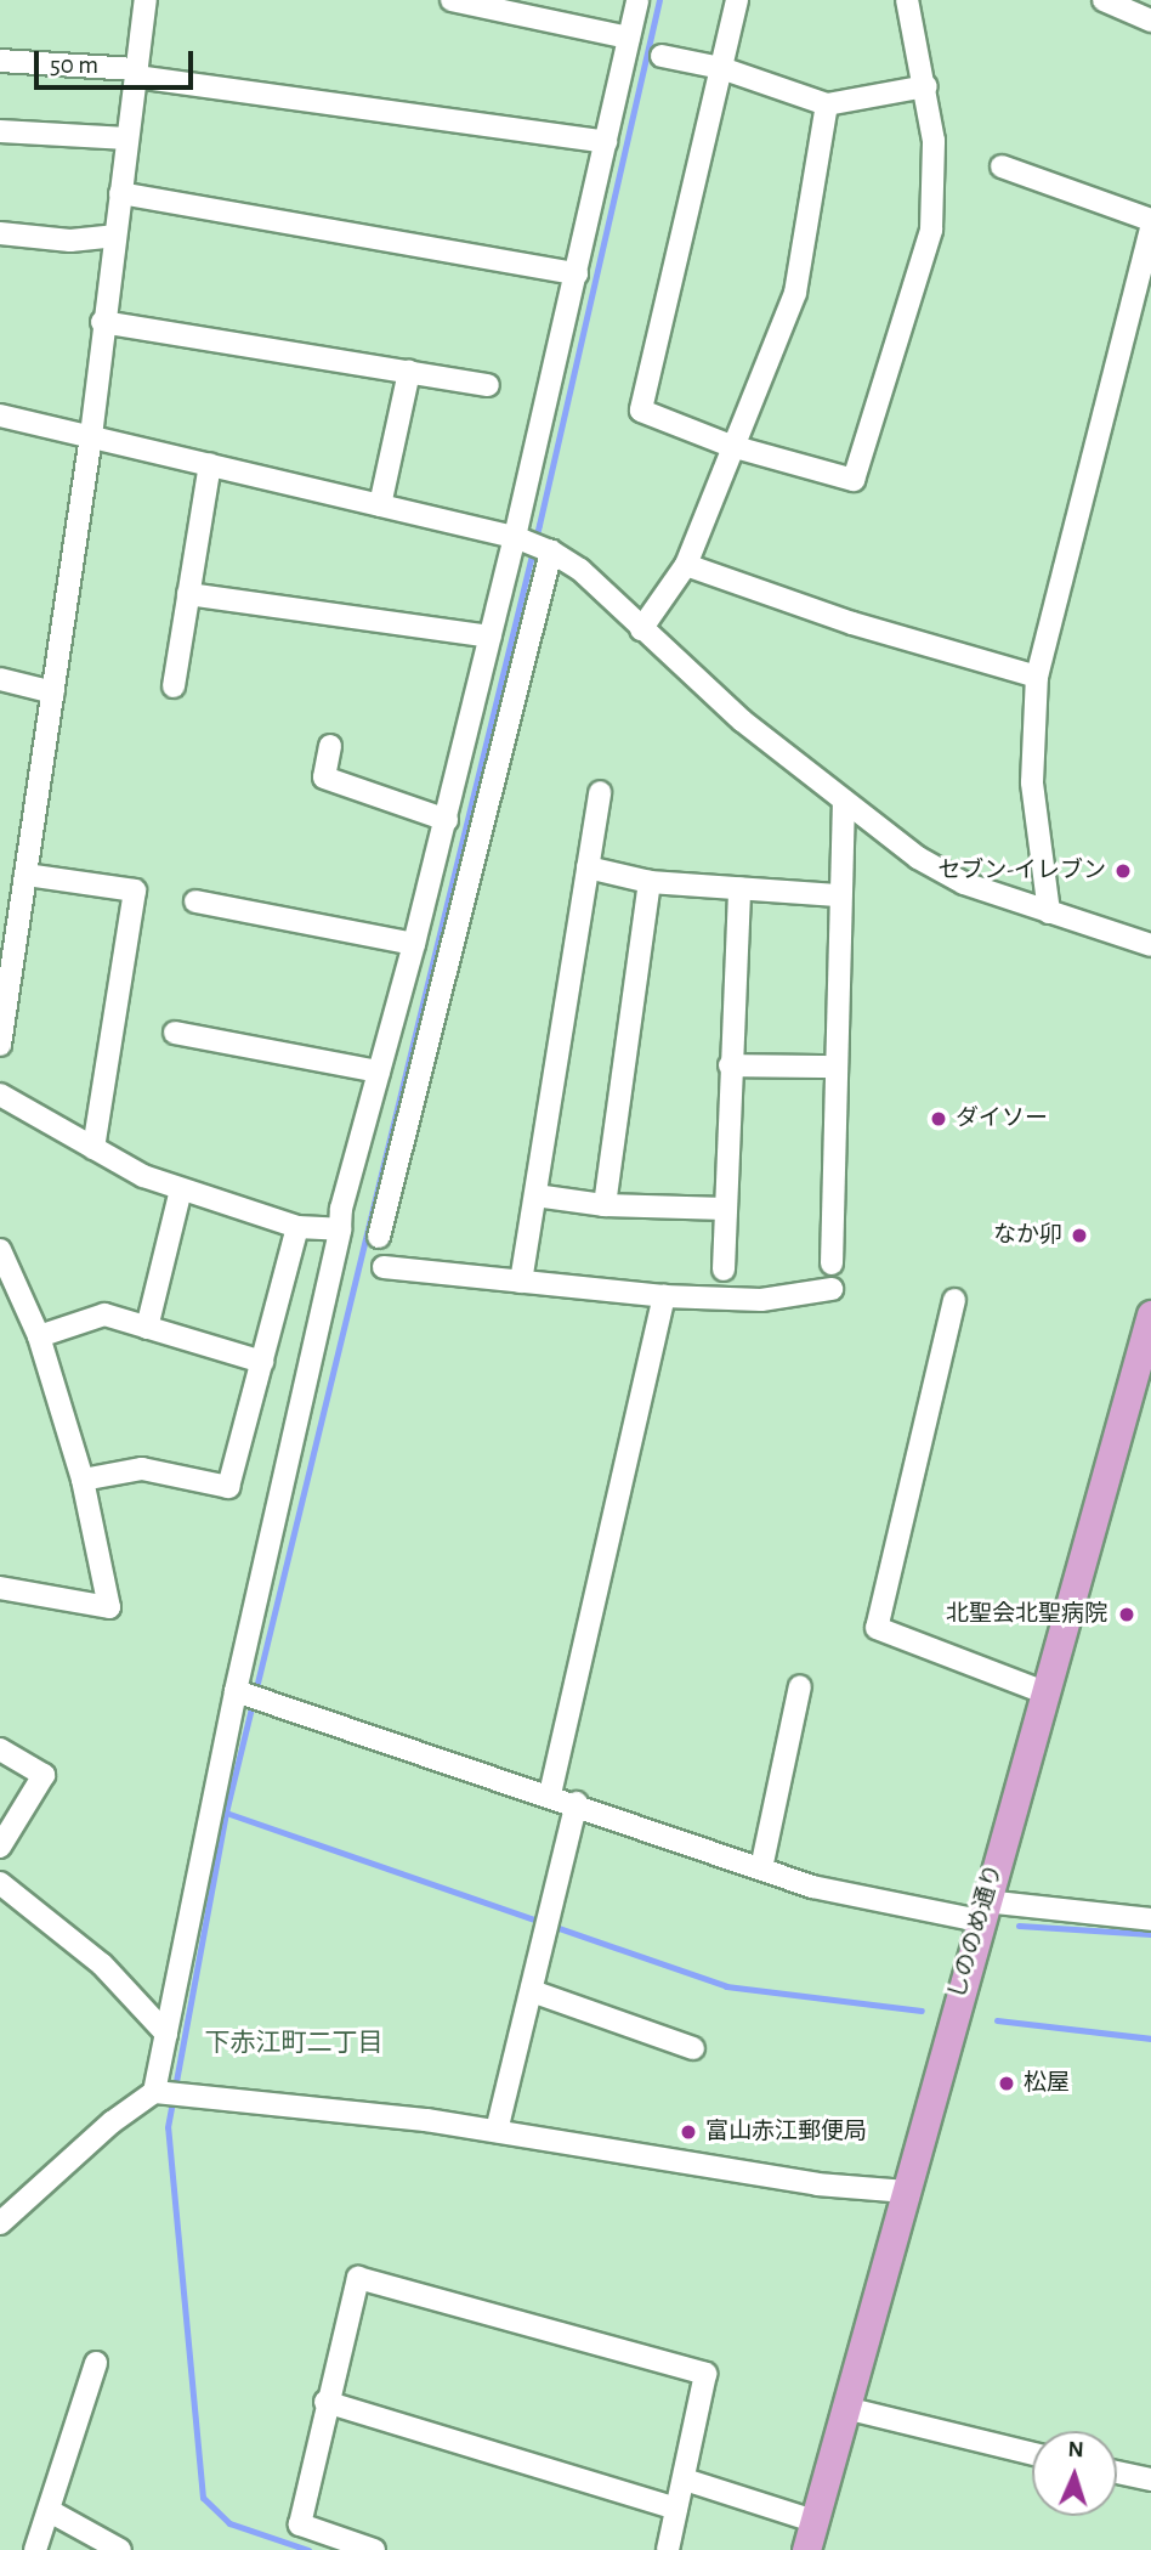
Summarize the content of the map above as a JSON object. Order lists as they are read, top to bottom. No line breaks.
{"streets":{"main road":["しののめ通り"]},"districts":["下赤江町二丁目"],"places":["セブン-イレブン","ダイソー","なか卯","北聖会北聖病院","松屋","富山赤江郵便局"],"scale_bar":"50 m","north":"top"}
